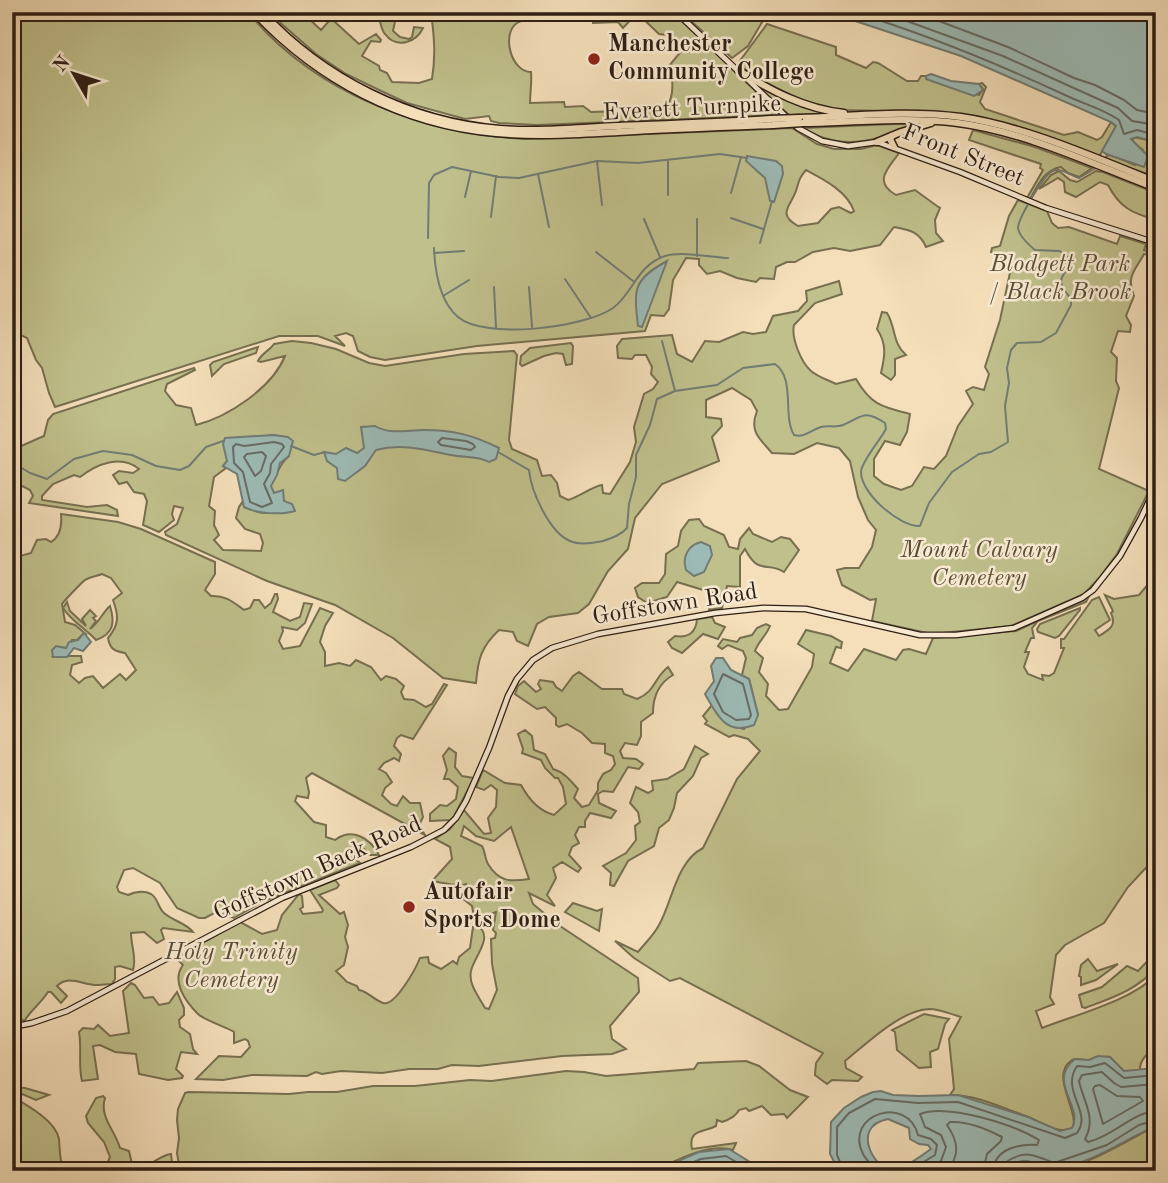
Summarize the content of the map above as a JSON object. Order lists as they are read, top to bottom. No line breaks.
{"streets":{"highway":["Everett Turnpike"],"main road":["Front Street","Goffstown Road","Goffstown Back Road"]},"crossings":[["Goffstown Road","Goffstown Back Road"]],"parks":["Blodgett Park / Black Brook","Mount Calvary Cemetery","Holy Trinity Cemetery"],"places":["Manchester Community College","Autofair Sports Dome"],"north":"top left"}
